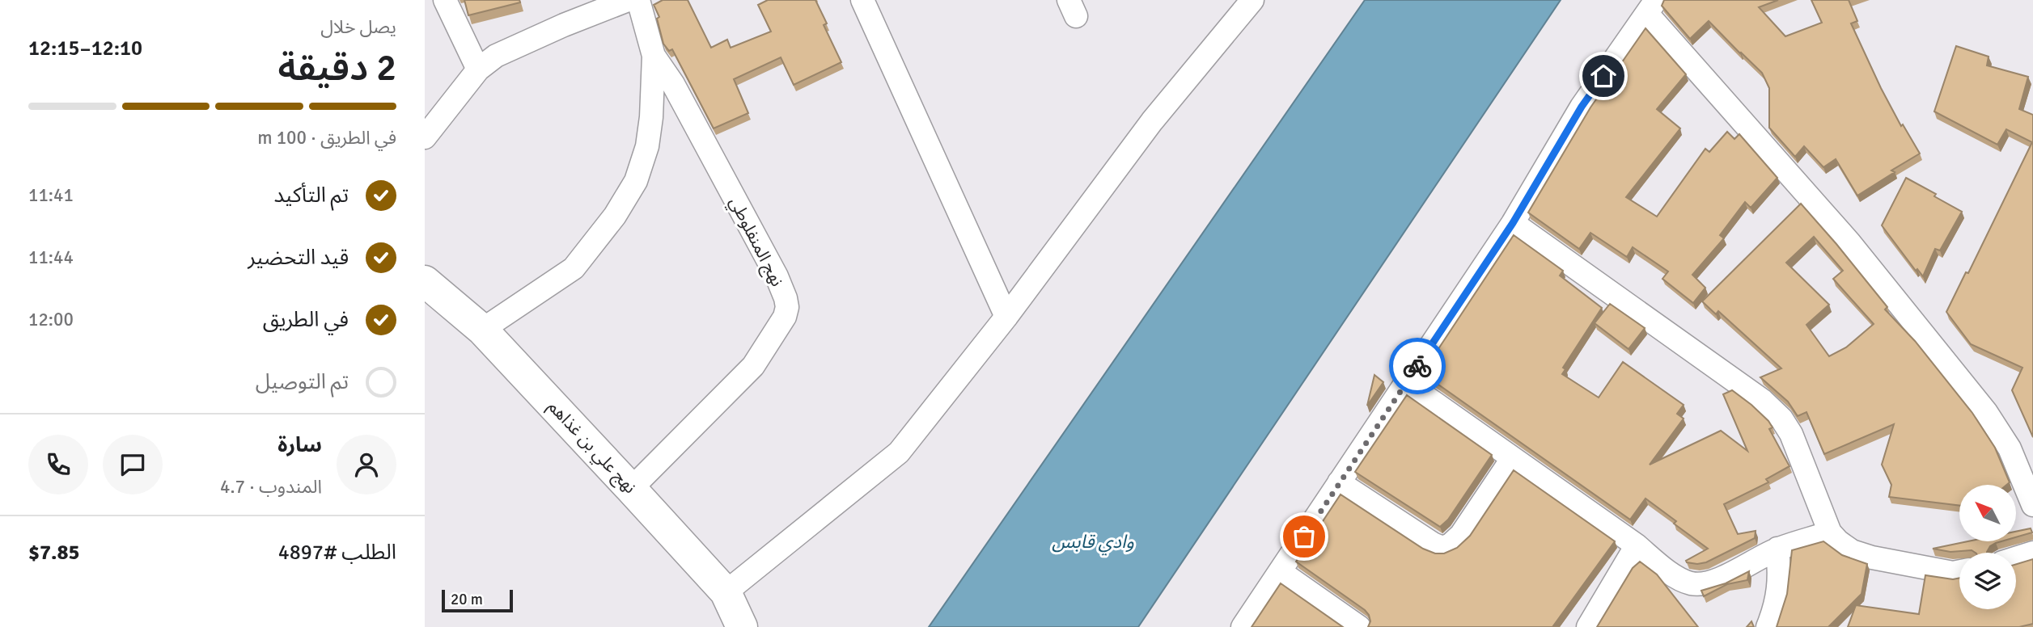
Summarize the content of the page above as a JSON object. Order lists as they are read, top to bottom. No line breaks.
{"streets":{"main road":["نهج علي بن غذاهم"],"street":["نهج المنفلوطي"]},"crossings":[["نهج المنفلوطي","نهج علي بن غذاهم"]],"water":["وادي قابس"],"scale_bar":"20 m","north":"top left","page":{"heading":["2 دقيقة","يصل خلال","12:10–12:15"],"panel":["سارة","المندوب · 4.7","الطلب #4897","$7.85"],"bar":"في الطريق · 100 m","list":[["تم التأكيد","11:41"],["قيد التحضير","11:44"],["في الطريق","12:00"],"تم التوصيل"],"scale":"20 m"}}
